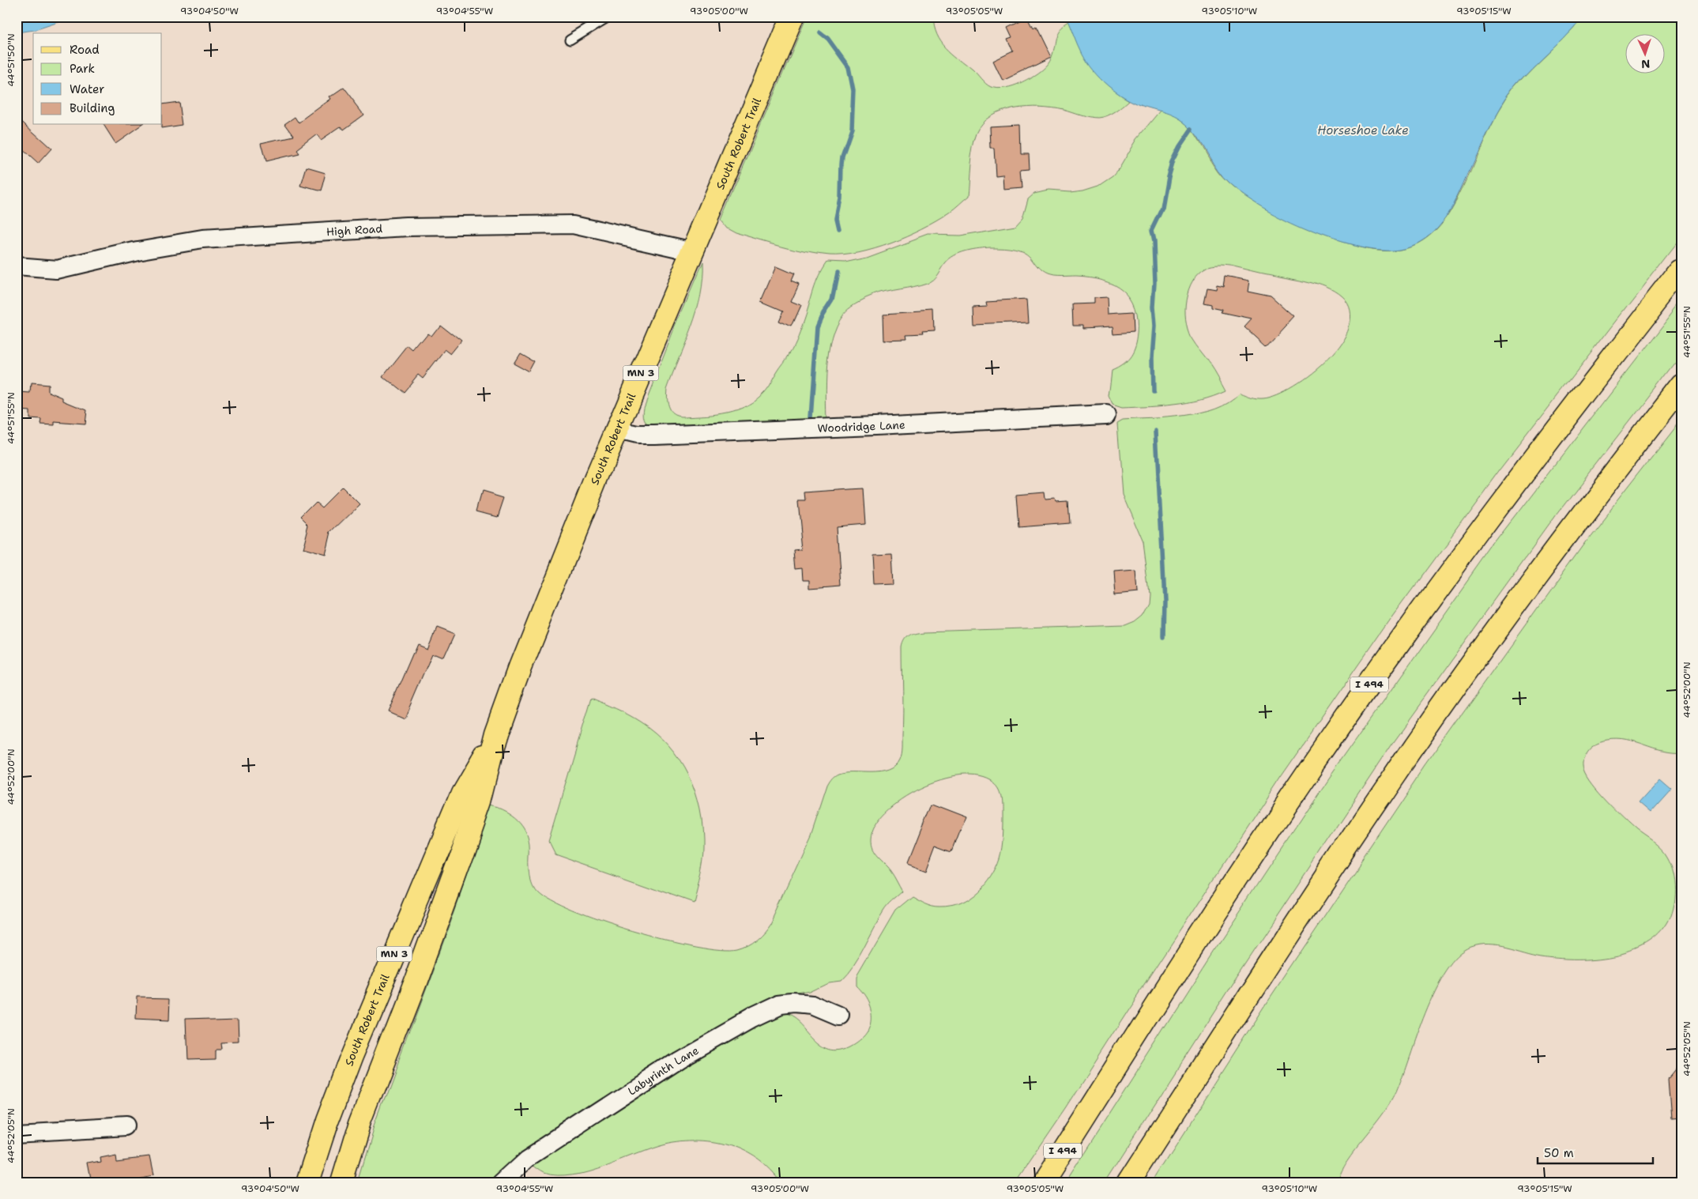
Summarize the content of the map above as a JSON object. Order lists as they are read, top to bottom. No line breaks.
{"streets":{"main road":["South Robert Trail","MN 3","I 494"],"street":["High Road","Woodridge Lane","Labyrinth Lane"]},"crossings":[["South Robert Trail","High Road"],["South Robert Trail","Woodridge Lane"]],"water":["Horseshoe Lake"],"legend":["Road","Park","Water","Building"],"scale_bar":"50 m","north":"bottom","coordinates":["93°04'50\"W","93°04'55\"W","93°05'00\"W","93°05'05\"W","93°05'10\"W","93°05'15\"W","44°51'50\"N","44°51'55\"N","44°52'00\"N","44°52'05\"N"]}
